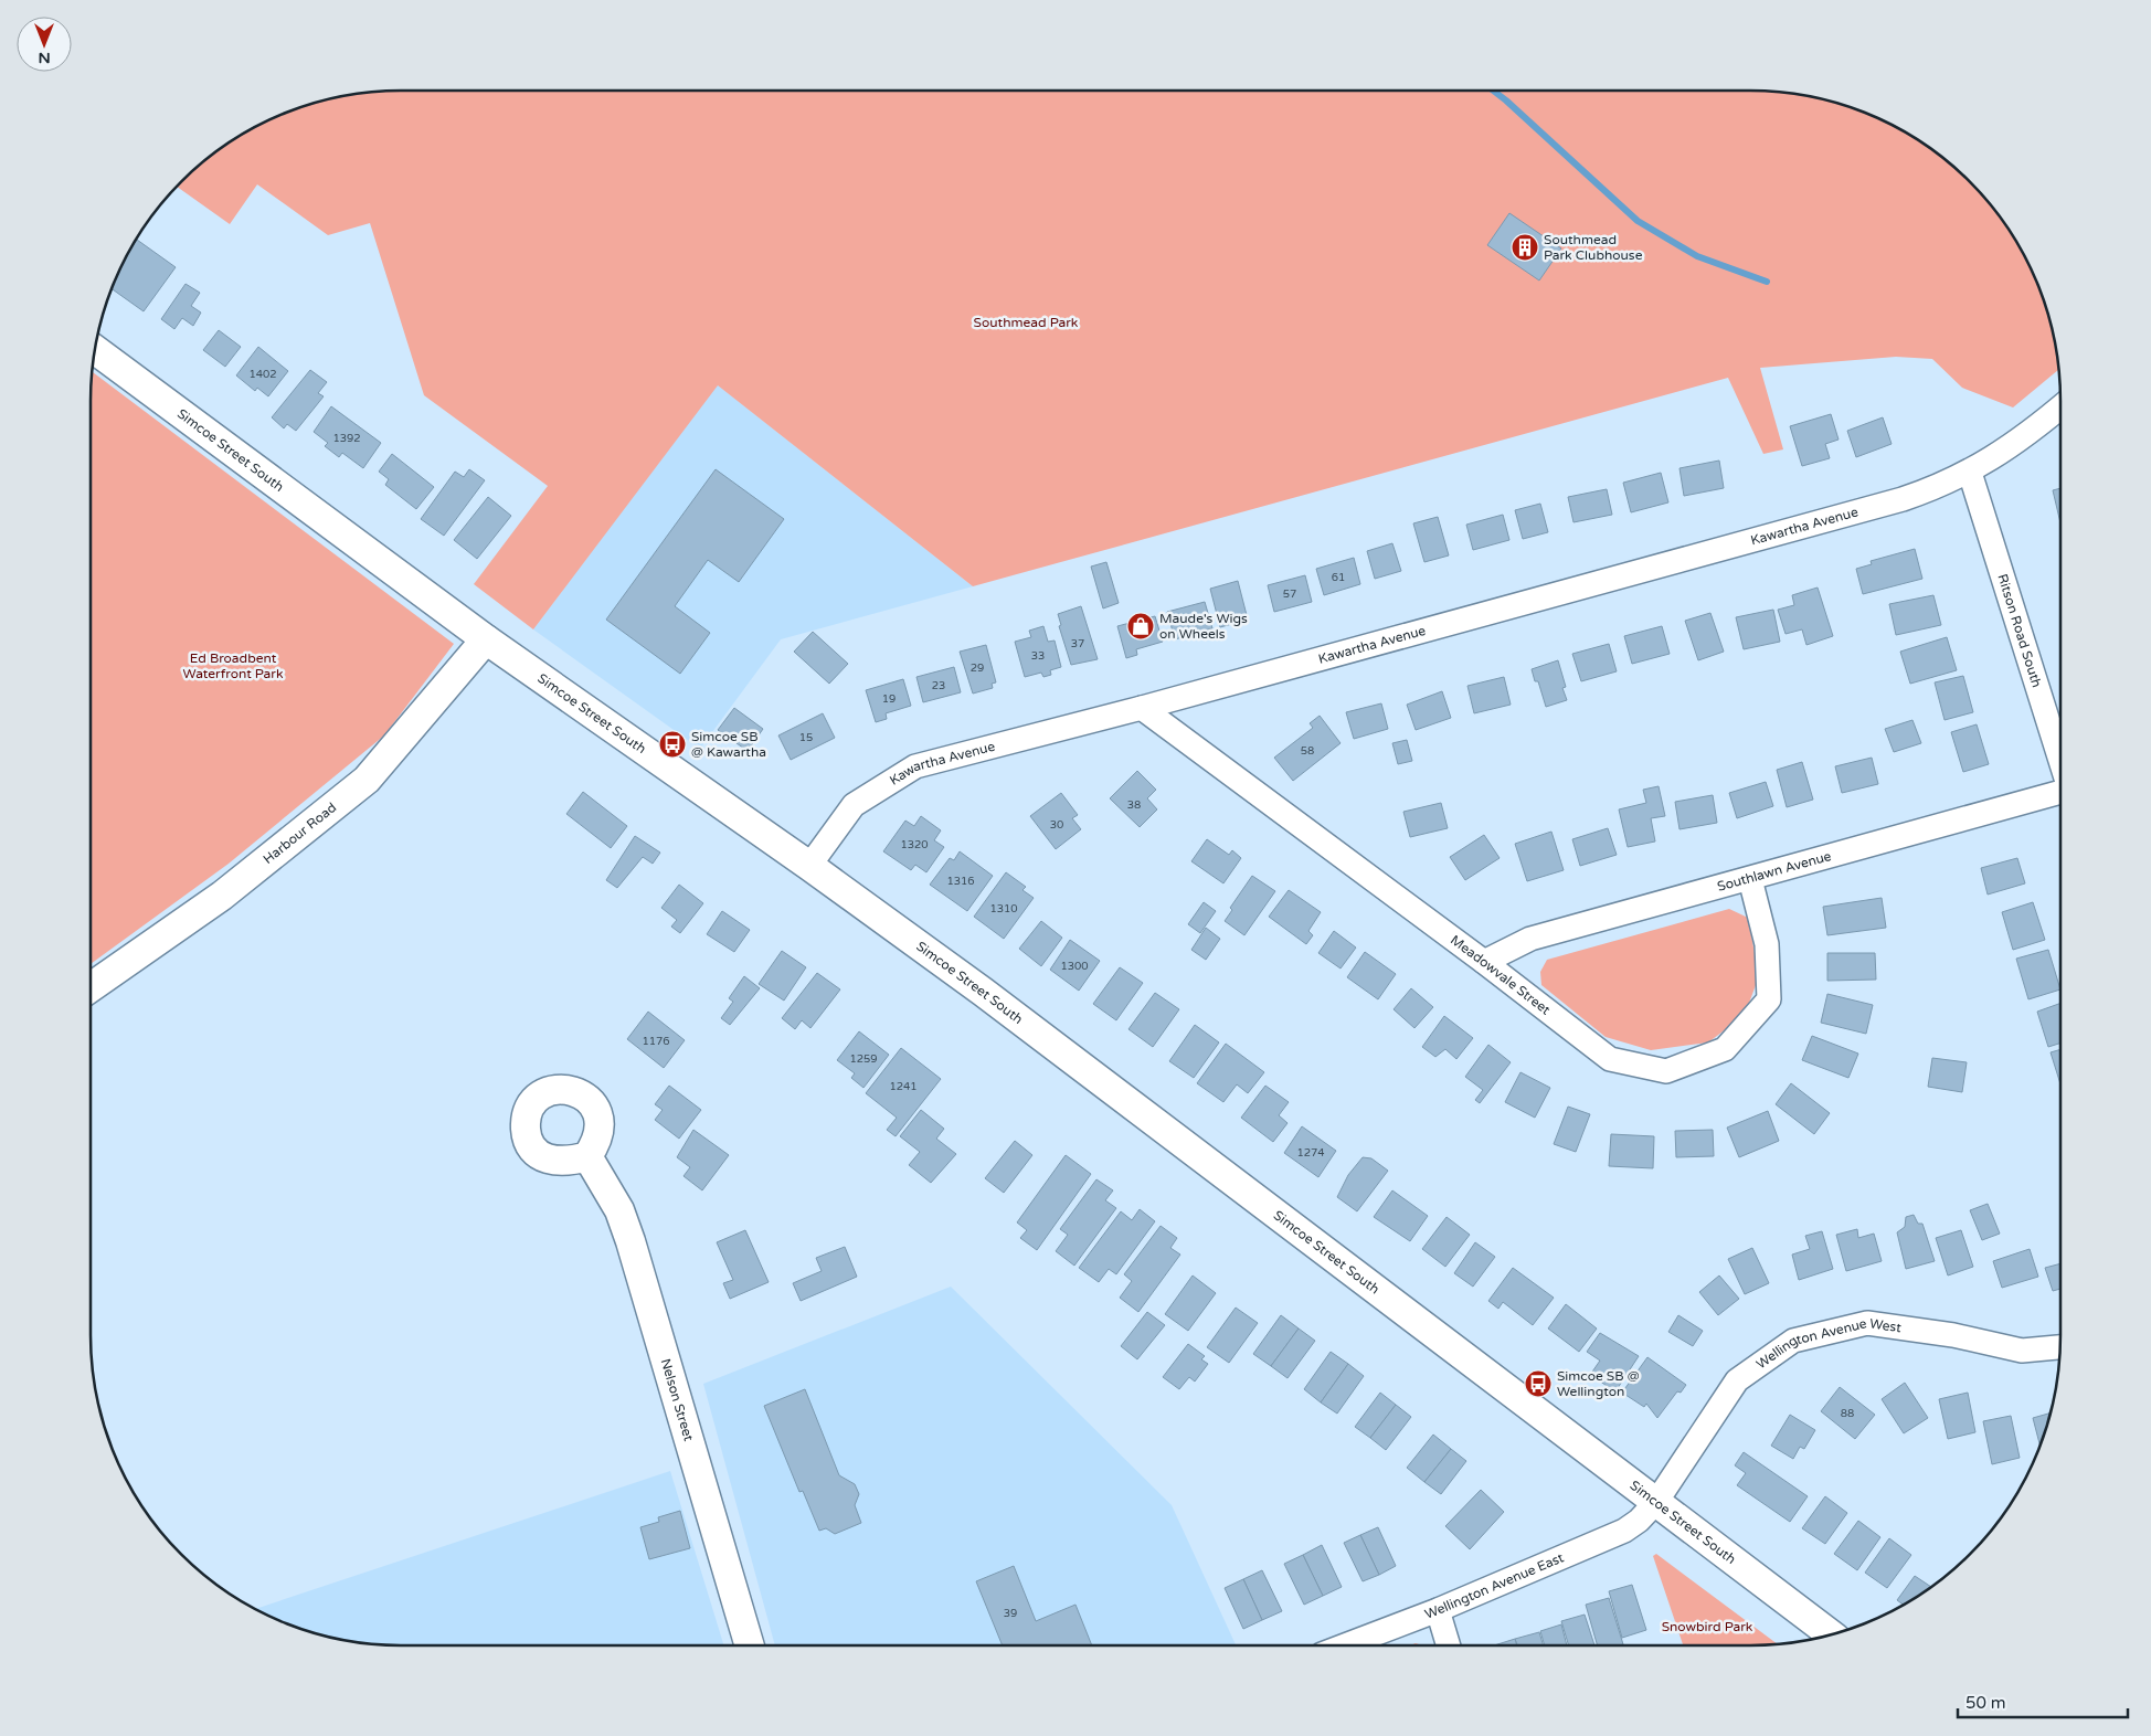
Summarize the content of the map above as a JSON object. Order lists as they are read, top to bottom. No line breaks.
{"streets":{"street":["Simcoe Street South","Kawartha Avenue","Ritson Road South","Harbour Road","Southlawn Avenue","Meadowvale Street","Wellington Avenue West","Nelson Street","Wellington Avenue East"]},"crossings":[["Simcoe Street South","Kawartha Avenue"],["Simcoe Street South","Harbour Road"],["Simcoe Street South","Wellington Avenue West"],["Simcoe Street South","Wellington Avenue East"],["Kawartha Avenue","Ritson Road South"],["Kawartha Avenue","Meadowvale Street"],["Southlawn Avenue","Meadowvale Street"],["Wellington Avenue West","Wellington Avenue East"]],"parks":["Southmead Park","Ed Broadbent Waterfront Park","Snowbird Park"],"places":{"building":["Southmead Park Clubhouse"],"shop":["Maude's Wigs on Wheels"],"bus stop":["Simcoe SB @ Kawartha","Simcoe SB @ Wellington"]},"house_numbers":["1402","1392","61","57","37","33","29","23","19","15","58","38","30","1320","1316","1310","1300","1176","1259","1241","1274","88","39"],"scale_bar":"50 m","north":"bottom"}
